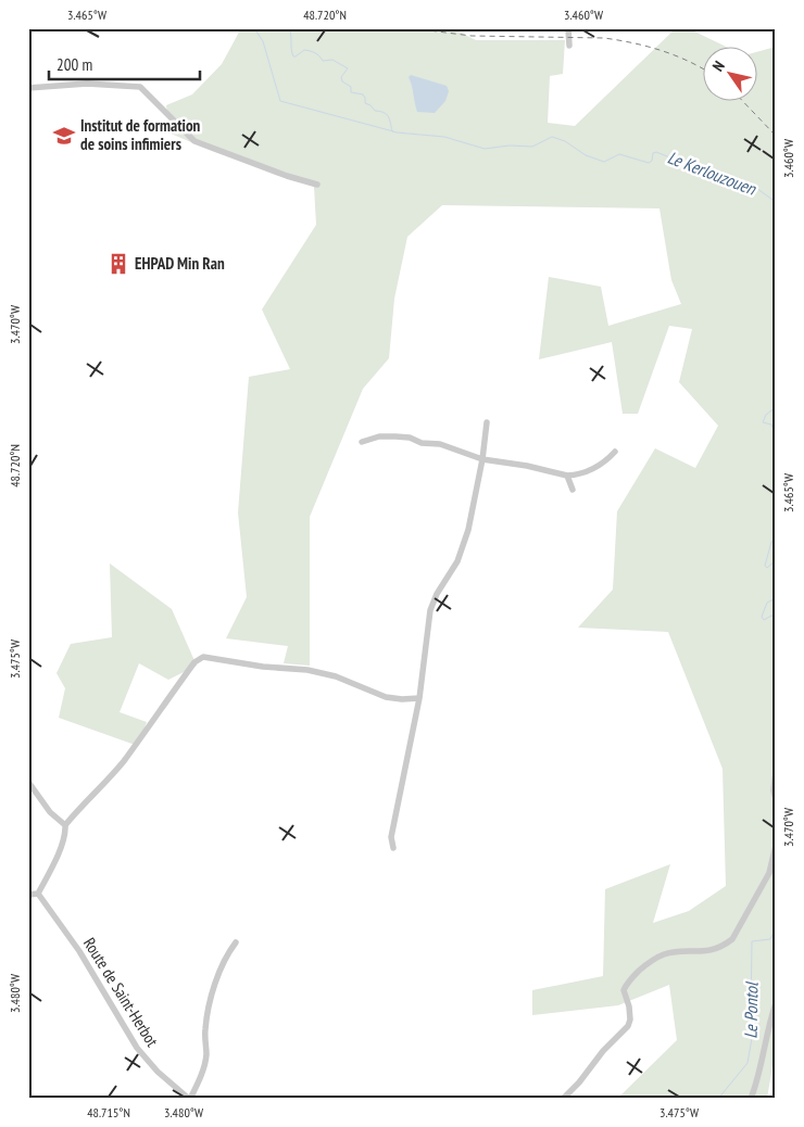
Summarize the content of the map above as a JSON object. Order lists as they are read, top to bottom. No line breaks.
{"streets":{"street":["Route de Saint-Herbot"]},"water":["Le Kerlouzouen","Le Pontol"],"places":{"school or university":["Institut de formation de soins infimiers"],"building":["EHPAD Min Ran"]},"scale_bar":"200 m","north":"top left","coordinates":["3.465°W","48.720°N","3.460°W","3.470°W","3.475°W","3.480°W","48.715°N"]}
